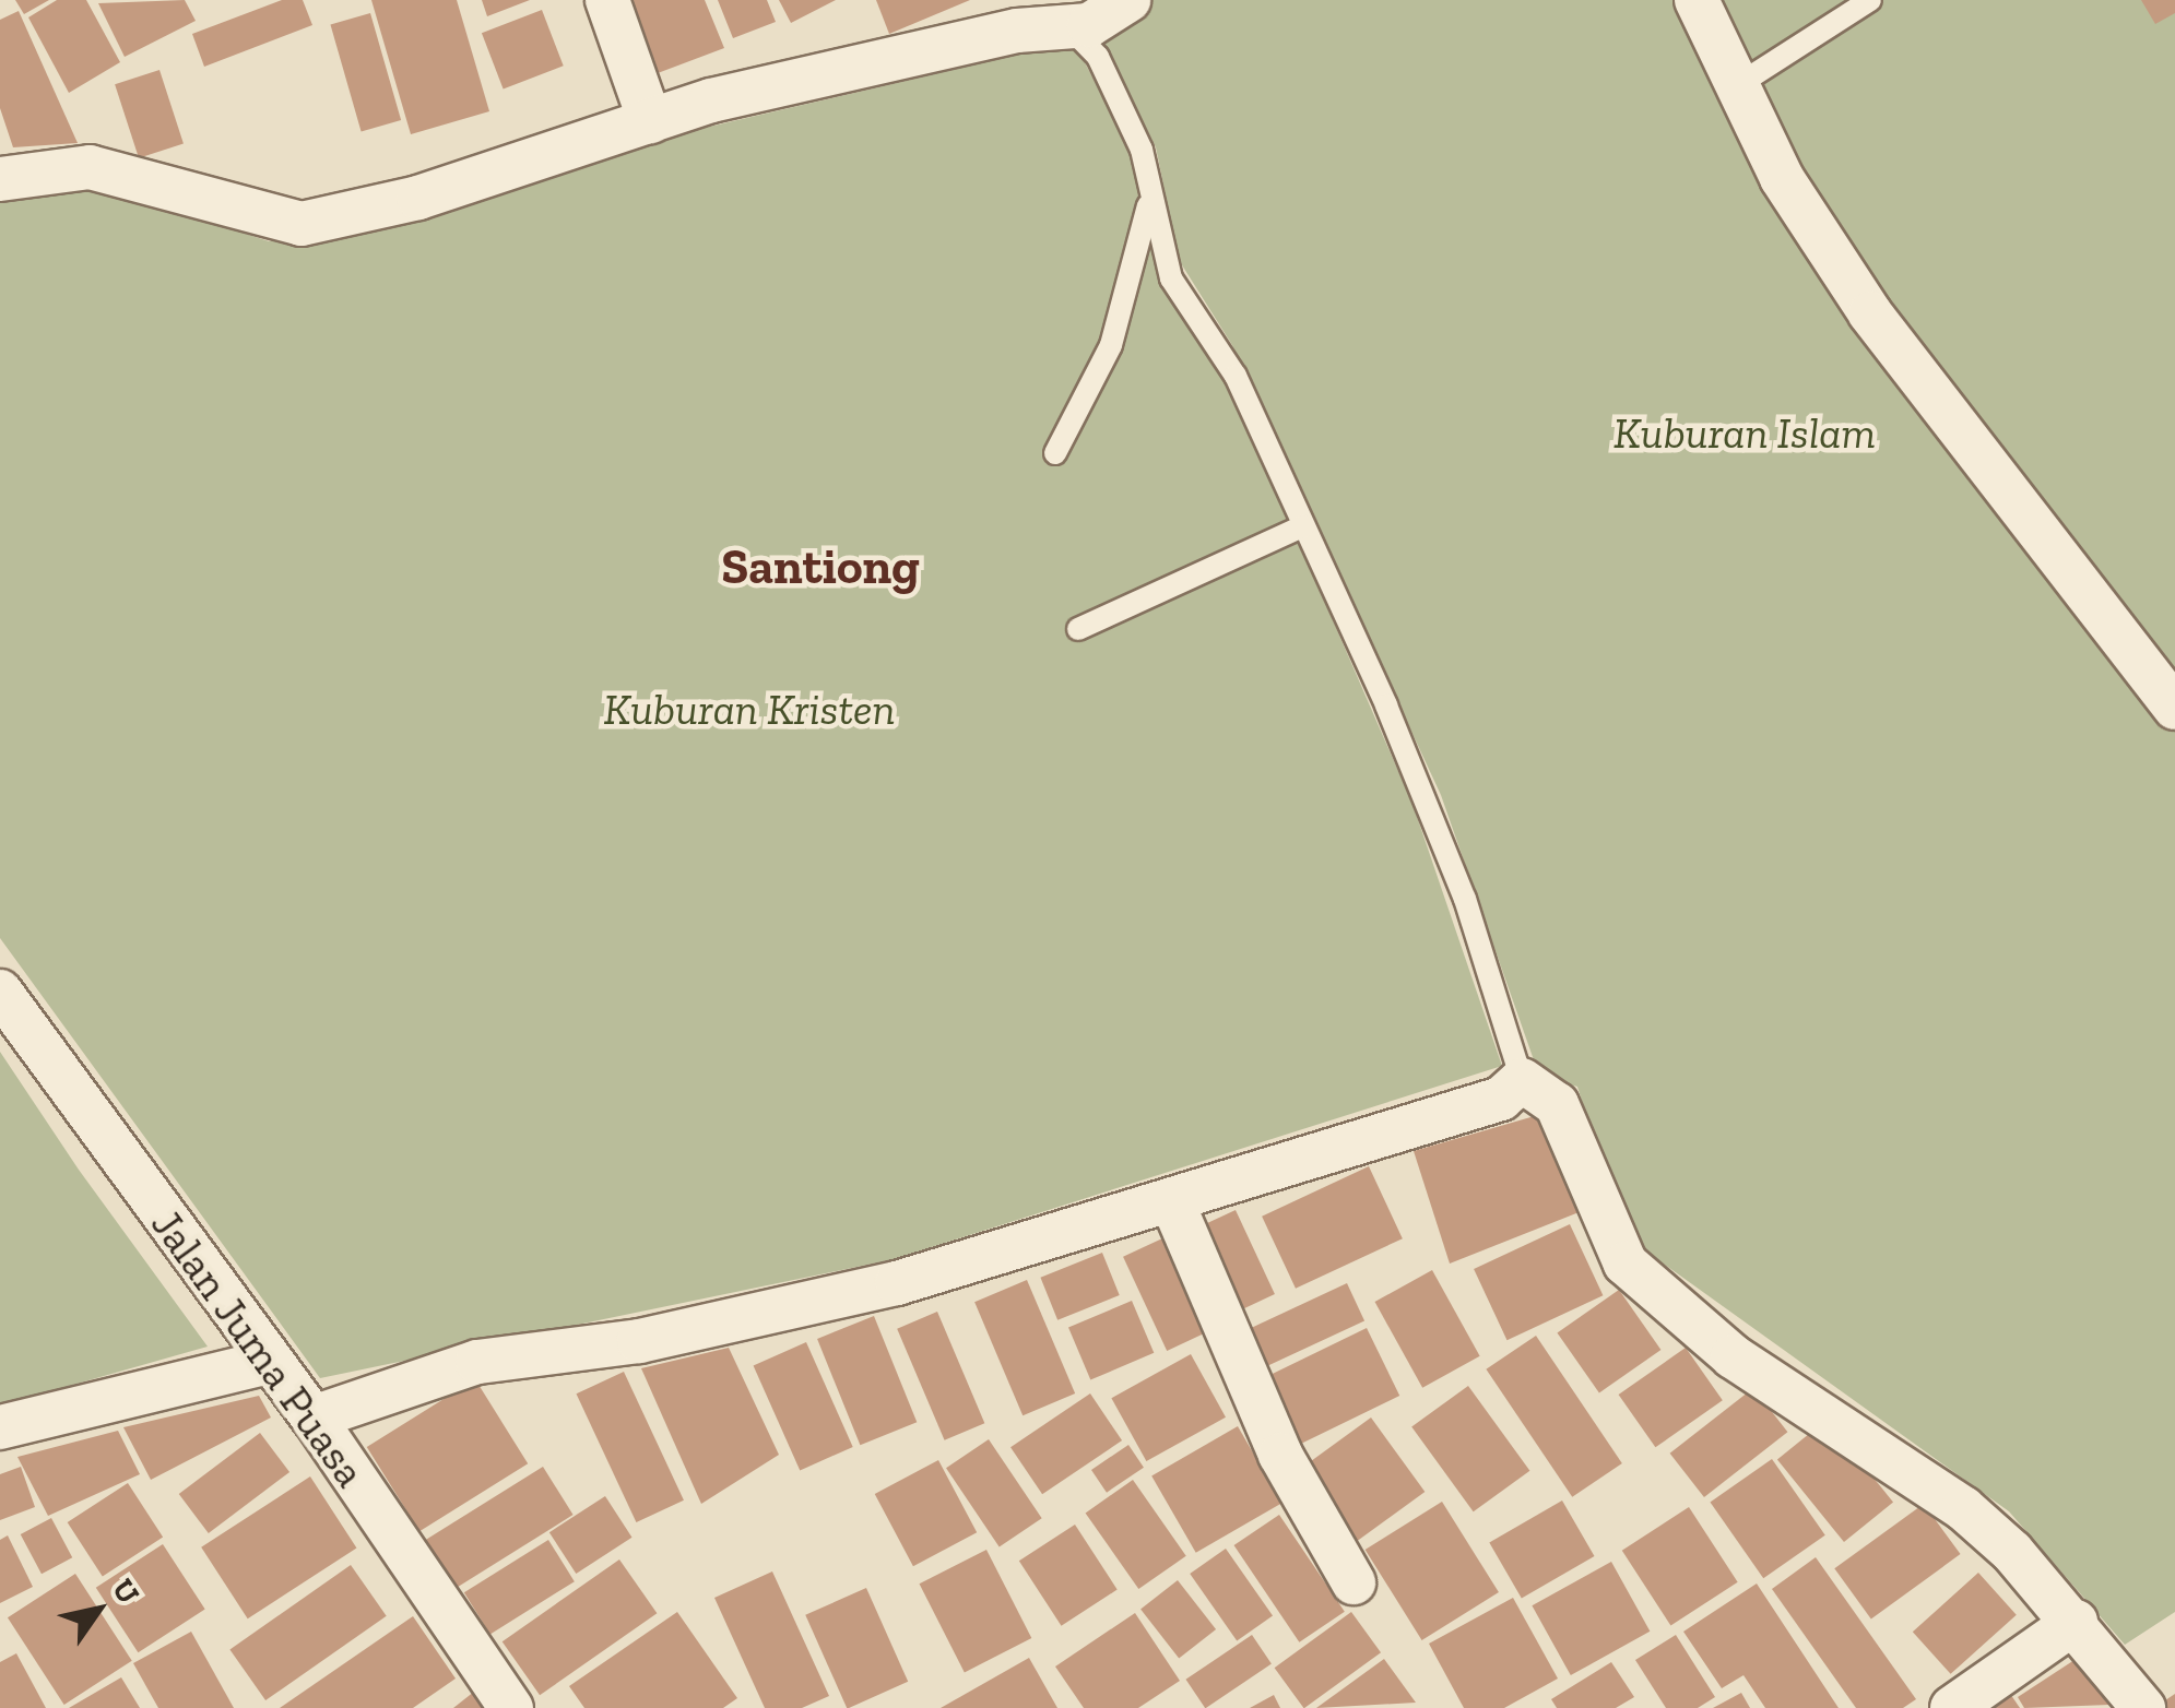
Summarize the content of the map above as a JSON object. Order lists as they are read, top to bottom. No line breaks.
{"streets":{"street":["Jalan Juma Puasa"]},"districts":["Santiong"],"parks":["Kuburan Islam","Kuburan Kristen"],"north":"top right"}
